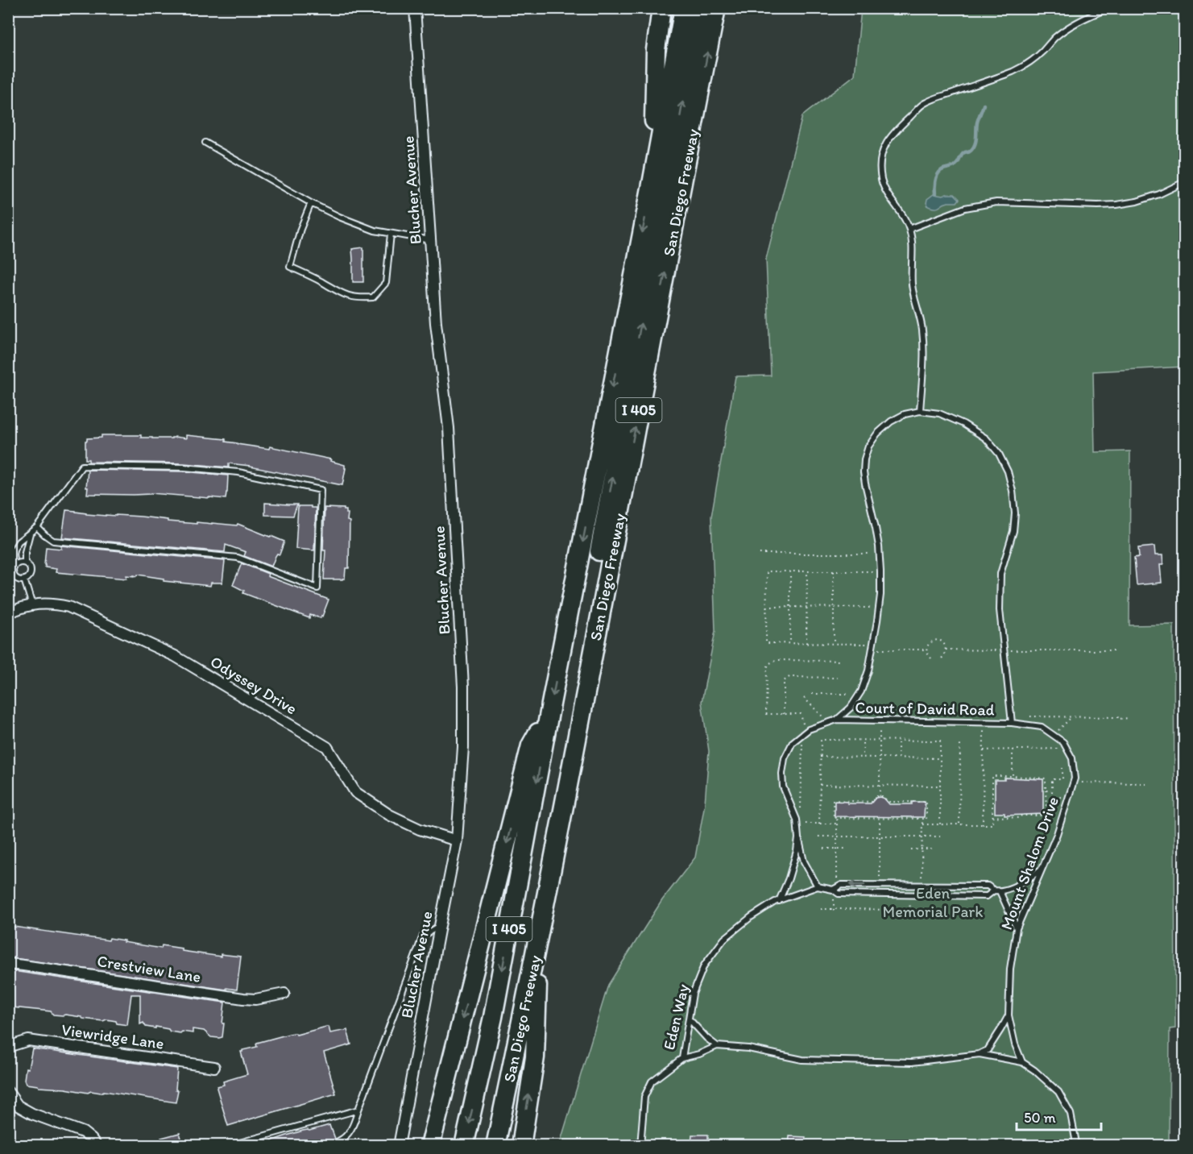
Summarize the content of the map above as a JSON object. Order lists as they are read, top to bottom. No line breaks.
{"streets":{"highway":["San Diego Freeway","I 405"],"street":["Blucher Avenue","Odyssey Drive","Crestview Lane","Viewridge Lane"],"lane":["Court of David Road","Mount Shalom Drive","Eden Way"]},"crossings":[["Blucher Avenue","Odyssey Drive"],["Court of David Road","Mount Shalom Drive"]],"parks":["Eden Memorial Park"],"scale_bar":"50 m"}
